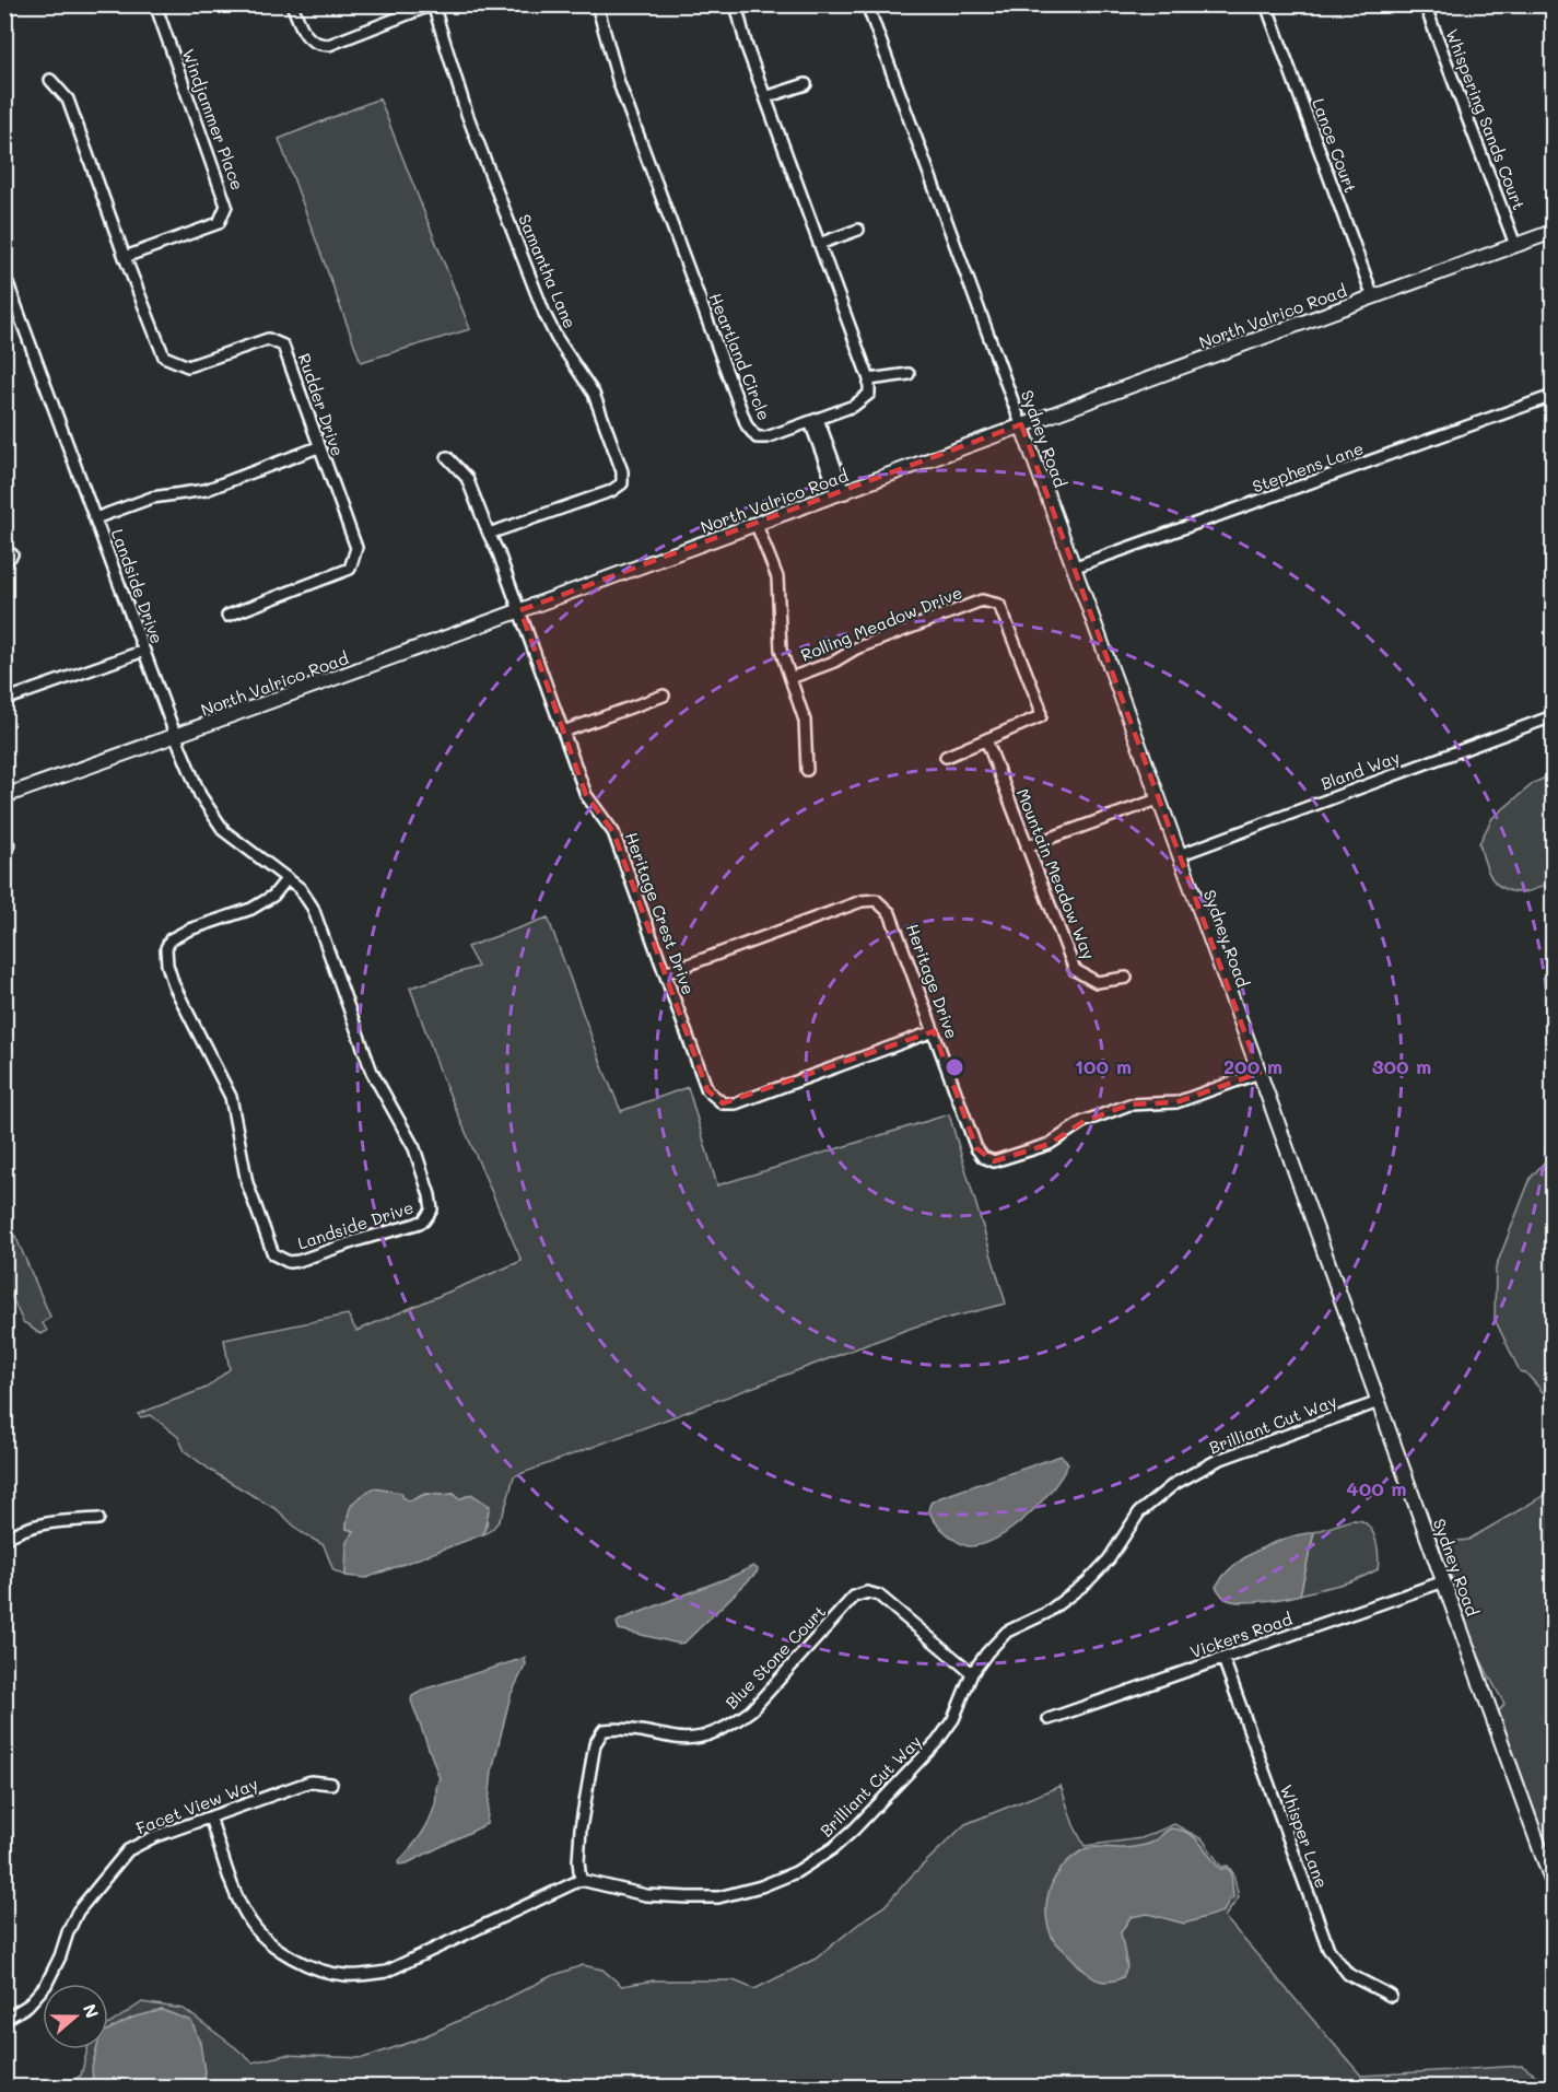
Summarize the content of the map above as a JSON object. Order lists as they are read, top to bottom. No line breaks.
{"streets":{"street":["Windjammer Place","Whispering Sands Court","Lance Court","Samantha Lane","North Valrico Road","Heartland Circle","Rudder Drive","Sydney Road","Stephens Lane","Landside Drive","Rolling Meadow Drive","Bland Way","Mountain Meadow Way","Heritage Crest Drive","Heritage Drive","Brilliant Cut Way","Vickers Road","Blue Stone Court","Facet View Way","Whisper Lane"]},"crossings":[["Windjammer Place","Rudder Drive"],["Whispering Sands Court","North Valrico Road"],["Lance Court","North Valrico Road"],["Samantha Lane","Heritage Crest Drive"],["North Valrico Road","Sydney Road"],["North Valrico Road","Landside Drive"],["North Valrico Road","Heritage Crest Drive"],["Sydney Road","Stephens Lane"],["Sydney Road","Bland Way"],["Sydney Road","Heritage Drive"],["Sydney Road","Brilliant Cut Way"],["Sydney Road","Vickers Road"],["Rolling Meadow Drive","Mountain Meadow Way"],["Heritage Crest Drive","Heritage Drive"],["Brilliant Cut Way","Blue Stone Court"],["Vickers Road","Whisper Lane"]],"north":"right","rings":["100 m","200 m","300 m","400 m"]}
